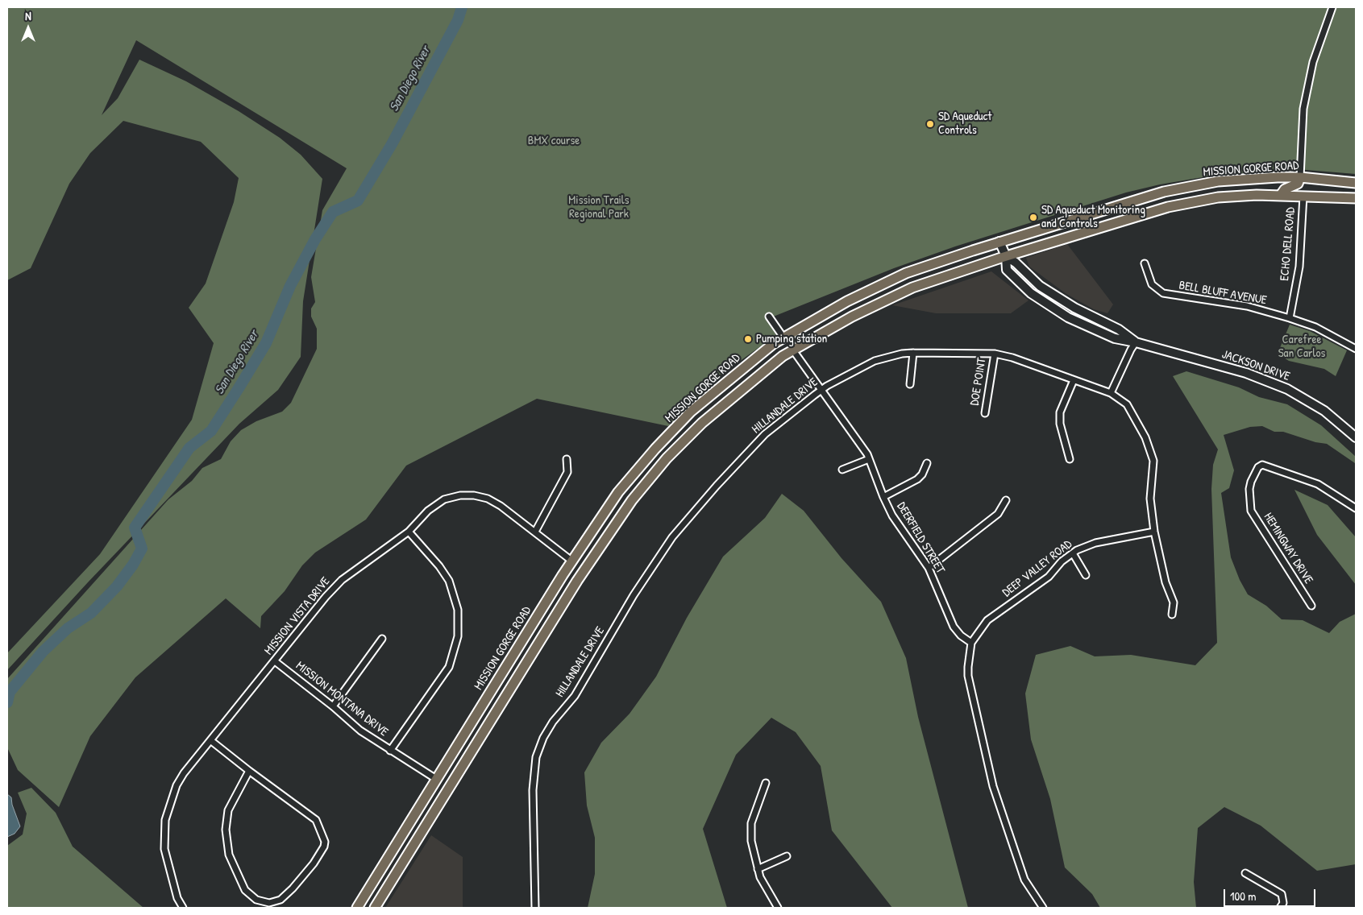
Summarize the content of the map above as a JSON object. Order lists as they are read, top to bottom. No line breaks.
{"streets":{"main road":["MISSION GORGE ROAD","JACKSON DRIVE"],"street":["ECHO DELL ROAD","BELL BLUFF AVENUE","DOE POINT","HILLANDALE DRIVE","DEERFIELD STREET","HEMINGWAY DRIVE","DEEP VALLEY ROAD","MISSION VISTA DRIVE","MISSION MONTANA DRIVE"]},"crossings":[["MISSION GORGE ROAD","ECHO DELL ROAD"],["MISSION GORGE ROAD","JACKSON DRIVE"],["MISSION GORGE ROAD","DEERFIELD STREET"],["MISSION GORGE ROAD","MISSION VISTA DRIVE"],["MISSION GORGE ROAD","MISSION MONTANA DRIVE"],["ECHO DELL ROAD","BELL BLUFF AVENUE"],["DOE POINT","HILLANDALE DRIVE"],["HILLANDALE DRIVE","DEERFIELD STREET"],["HILLANDALE DRIVE","DEEP VALLEY ROAD"],["DEERFIELD STREET","DEEP VALLEY ROAD"],["MISSION VISTA DRIVE","MISSION MONTANA DRIVE"]],"water":["San Diego River"],"parks":["BMX course","Mission Trails Regional Park","Carefree San Carlos"],"places":["SD Aqueduct Controls","SD Aqueduct Monitoring and Controls","Pumping station"],"scale_bar":"100 m","north":"top"}
